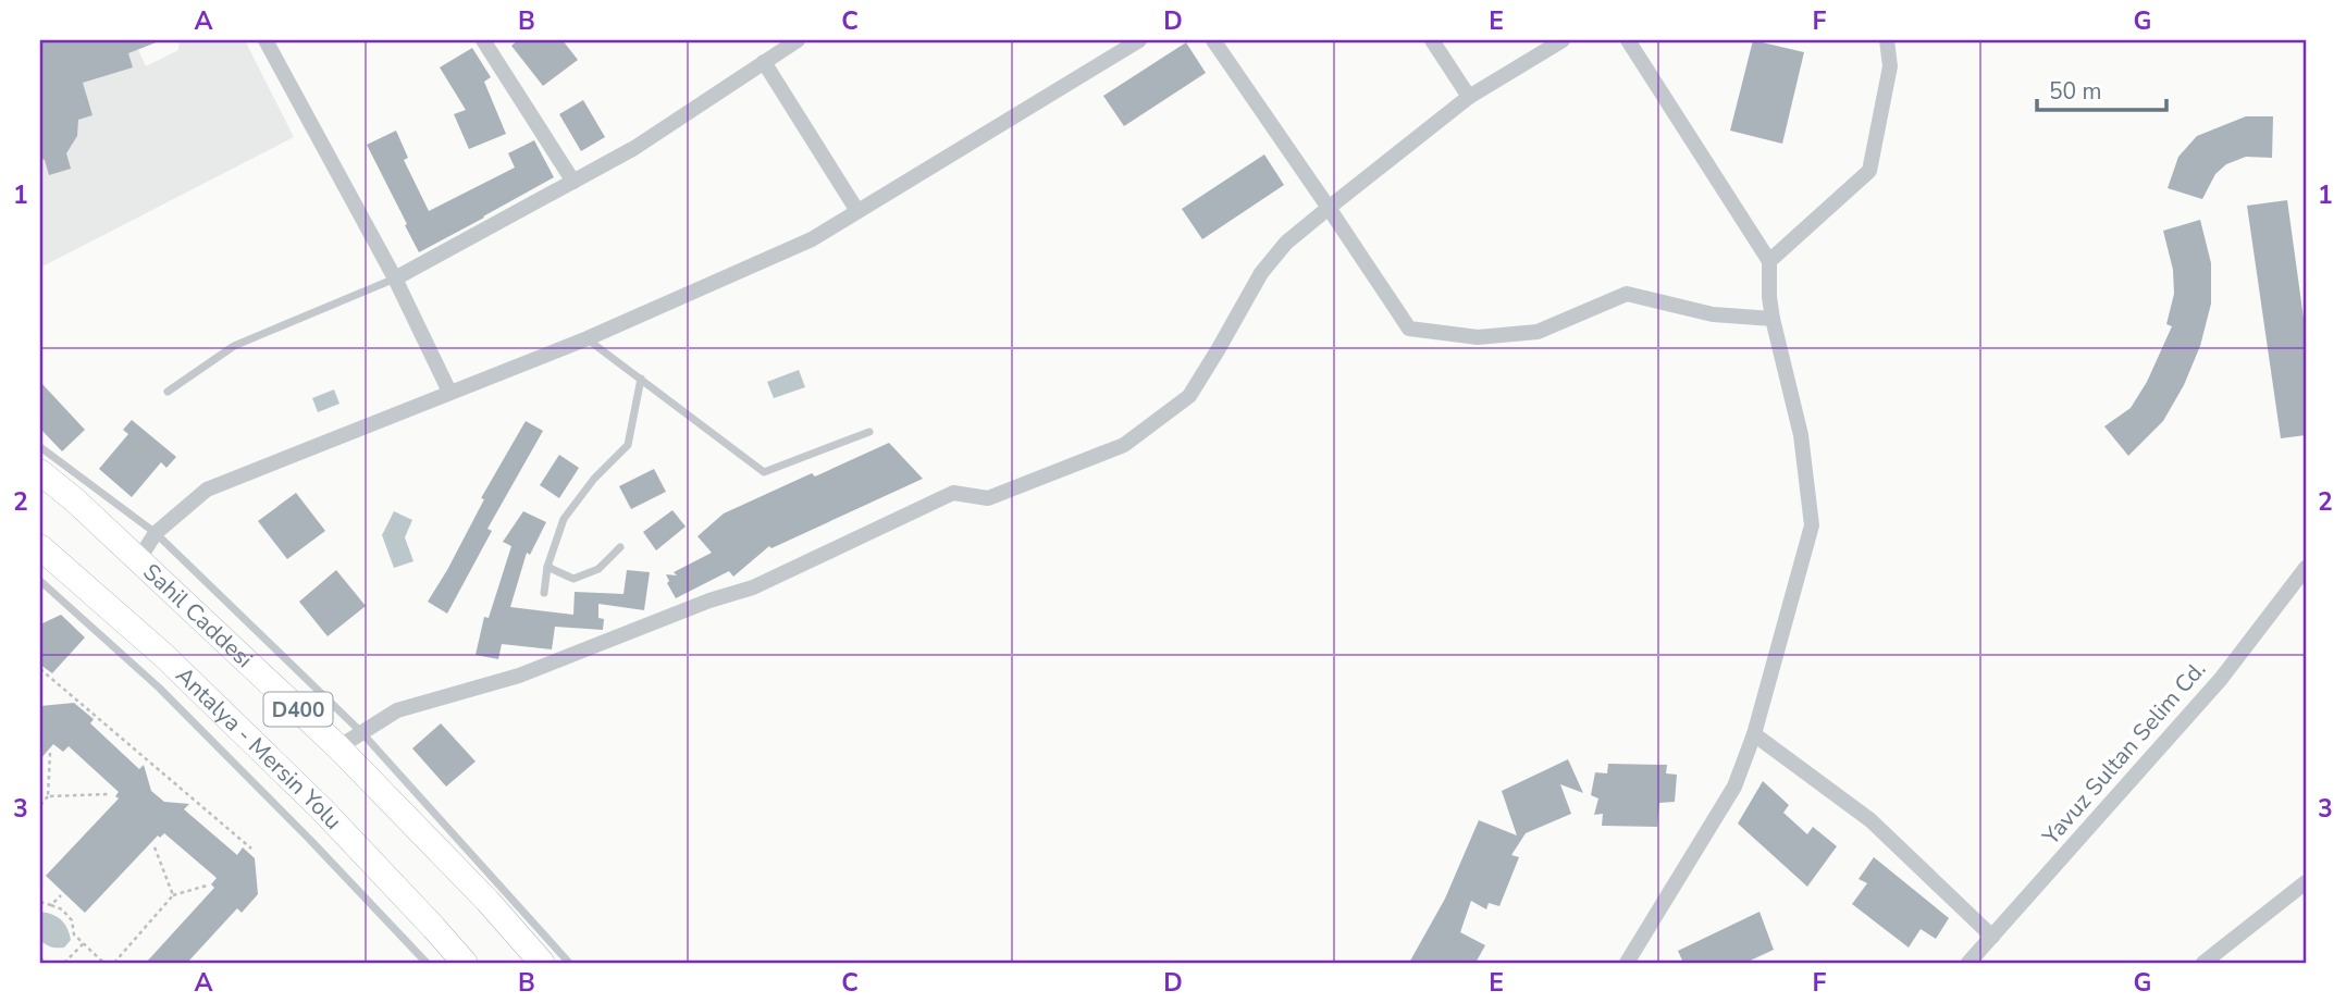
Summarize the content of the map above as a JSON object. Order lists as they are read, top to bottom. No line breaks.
{"streets":{"highway":["Sahil Caddesi","D400","Antalya - Mersin Yolu"],"street":["Yavuz Sultan Selim Cd."]},"scale_bar":"50 m","grid":{"columns":["A","B","C","D","E","F","G"],"rows":["1","2","3"]}}
